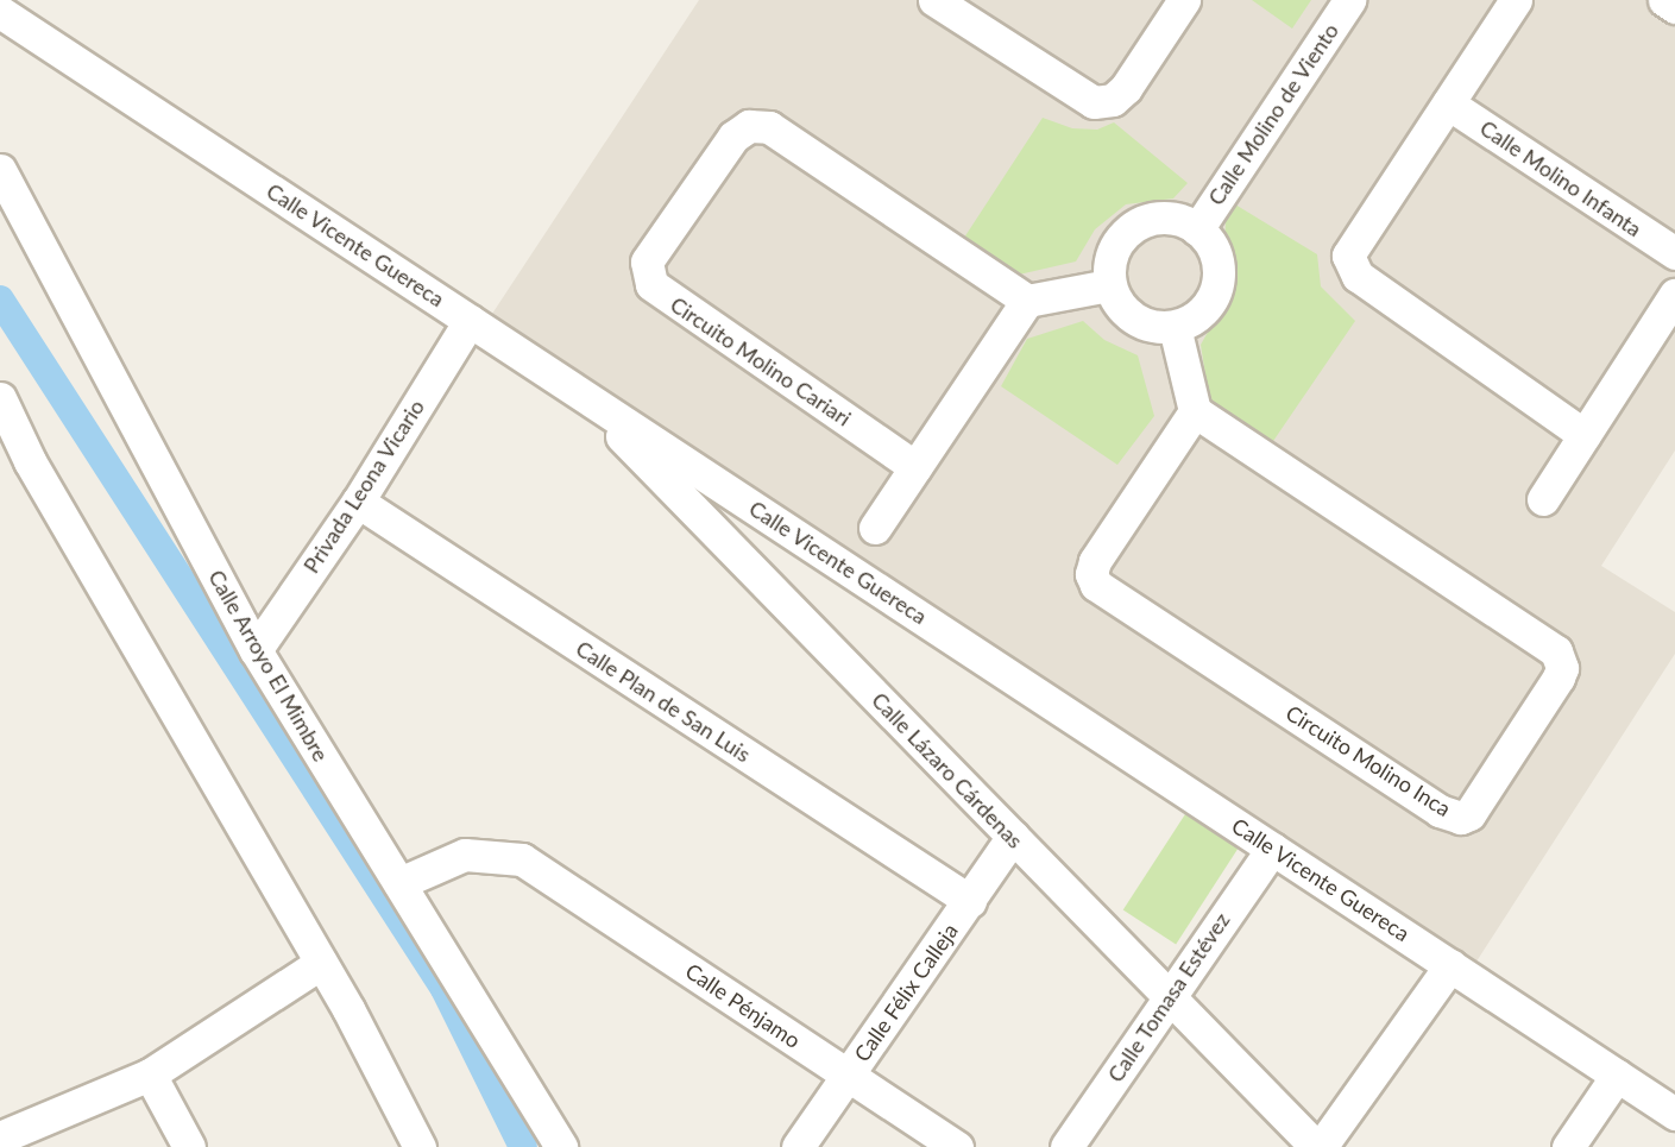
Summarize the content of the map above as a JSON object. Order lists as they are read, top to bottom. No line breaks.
{"streets":{"street":["Calle Molino de Viento","Calle Molino Infanta","Calle Vicente Guereca","Circuito Molino Cariari","Privada Leona Vicario","Calle Arroyo El Mimbre","Calle Plan de San Luis","Circuito Molino Inca","Calle Lázaro Cárdenas","Calle Félix Calleja","Calle Tomasa Estévez","Calle Pénjamo"]},"crossings":[["Calle Vicente Guereca","Privada Leona Vicario"],["Calle Vicente Guereca","Calle Lázaro Cárdenas"],["Calle Vicente Guereca","Calle Tomasa Estévez"],["Privada Leona Vicario","Calle Arroyo El Mimbre"],["Privada Leona Vicario","Calle Plan de San Luis"],["Calle Arroyo El Mimbre","Calle Pénjamo"],["Calle Plan de San Luis","Calle Félix Calleja"],["Calle Lázaro Cárdenas","Calle Félix Calleja"],["Calle Lázaro Cárdenas","Calle Tomasa Estévez"],["Calle Félix Calleja","Calle Pénjamo"]]}
